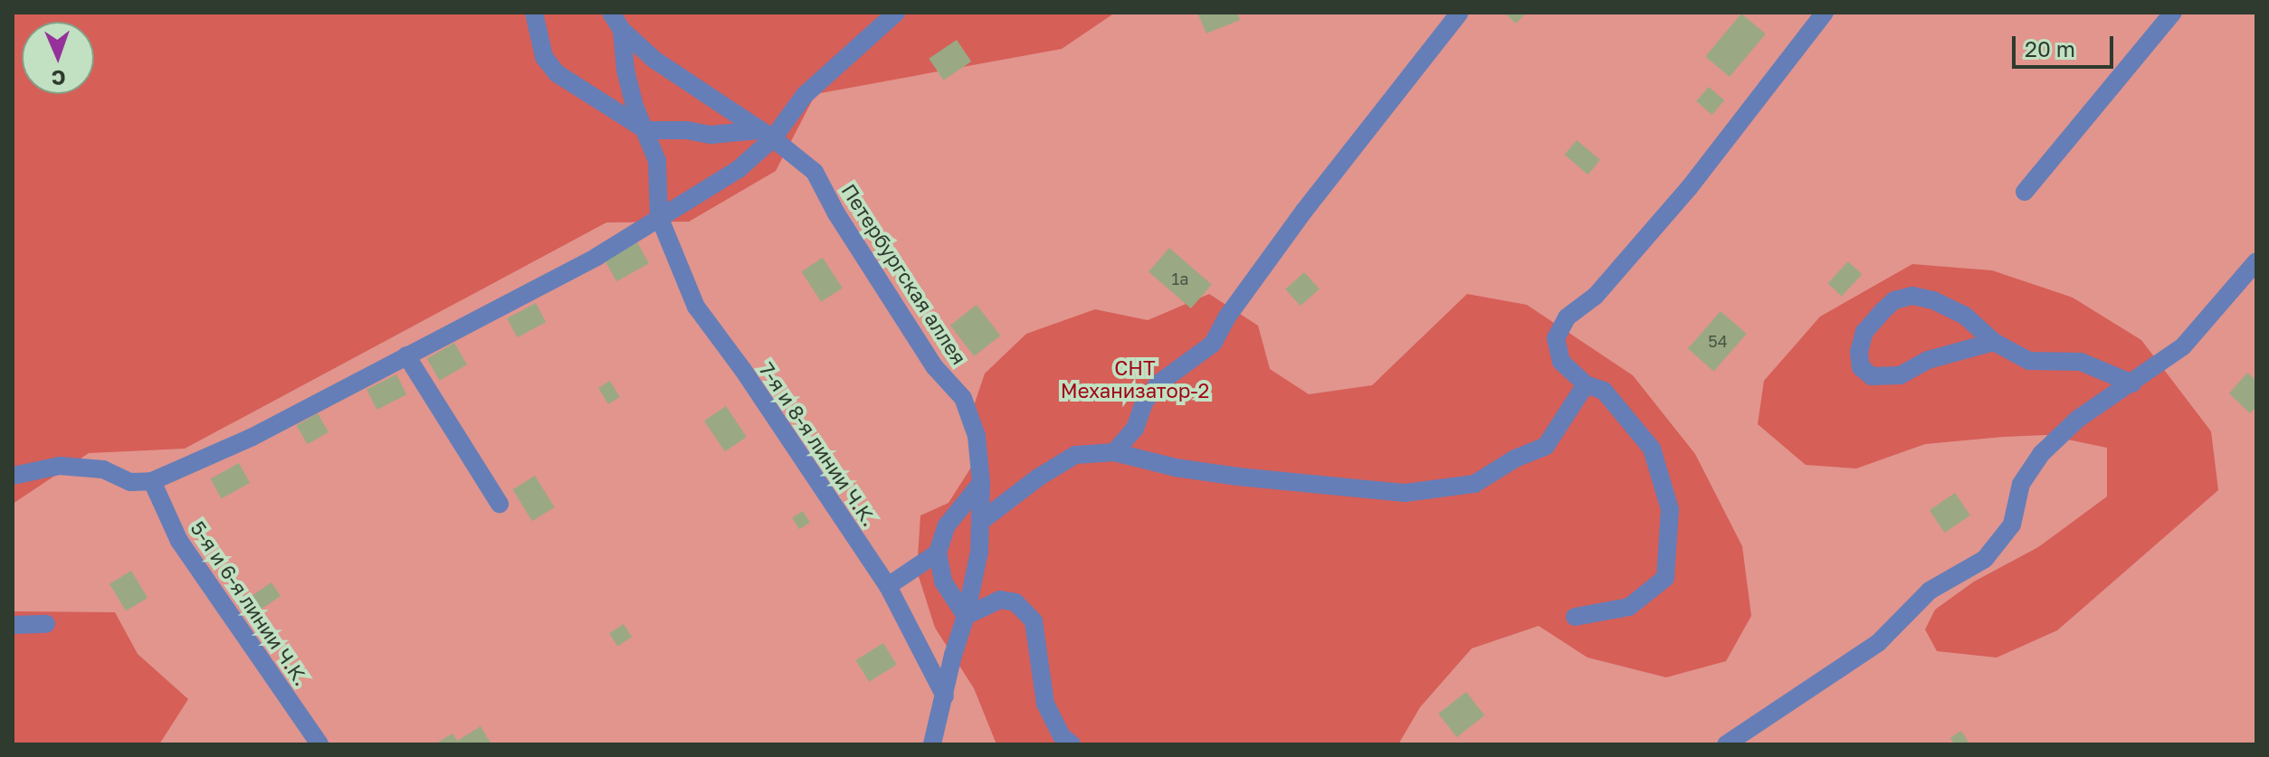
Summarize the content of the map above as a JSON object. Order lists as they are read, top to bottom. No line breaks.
{"streets":{"street":["Петербургская аллея","7-я и 8-я линии Ч.К.","5-я и 6-я линии Ч.К."]},"crossings":[["Петербургская аллея","7-я и 8-я линии Ч.К."]],"parks":["СНТ Механизатор-2"],"house_numbers":["1а","54"],"scale_bar":"20 m","north":"bottom"}
